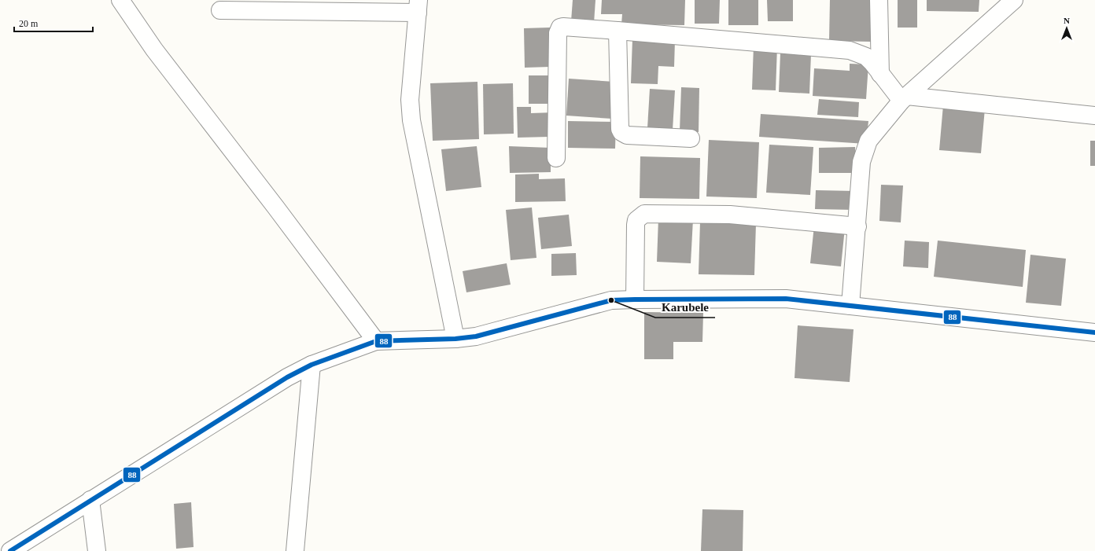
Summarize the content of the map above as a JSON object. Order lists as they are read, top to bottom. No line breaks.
{"places":["Karubele"],"lines":["transit line 88"],"scale_bar":"20 m","north":"top"}
